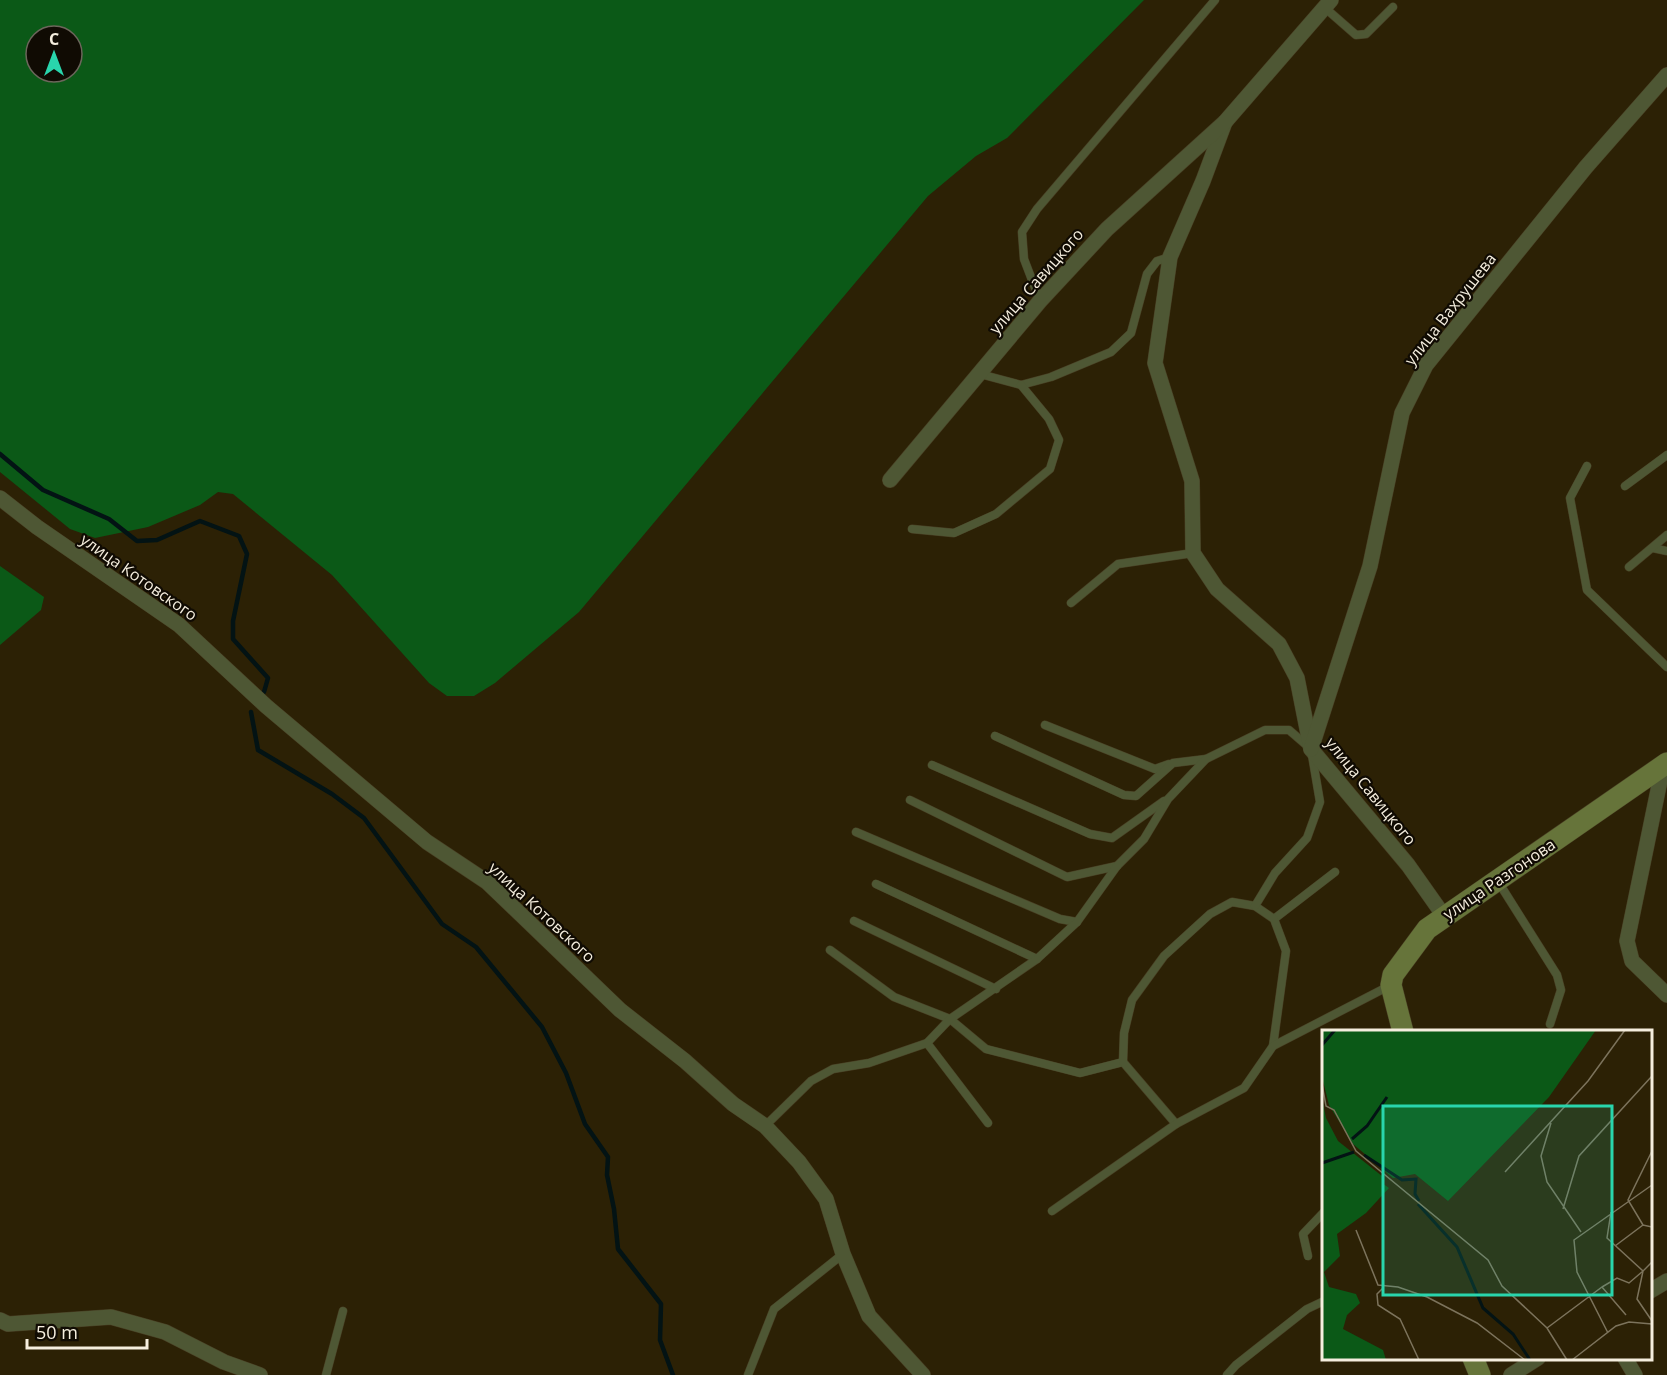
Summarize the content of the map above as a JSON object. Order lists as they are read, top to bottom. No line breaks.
{"streets":{"street":["улица Савицкого","улица Вахрушева","улица Котовского","улица Разгонова"]},"crossings":[["улица Савицкого","улица Вахрушева"],["улица Савицкого","улица Разгонова"]],"scale_bar":"50 m","north":"top"}
